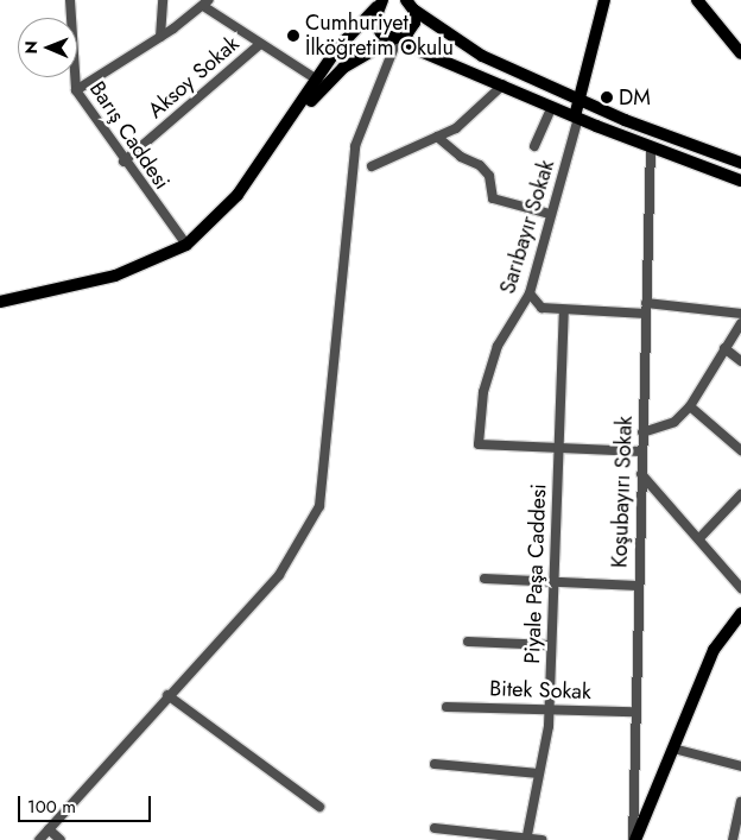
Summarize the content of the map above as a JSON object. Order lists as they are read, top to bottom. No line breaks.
{"streets":{"street":["Aksoy Sokak","Barış Caddesi","Sarıbayır Sokak","Koşubayırı Sokak","Piyale Paşa Caddesi","Bitek Sokak"]},"crossings":[["Aksoy Sokak","Barış Caddesi"],["Sarıbayır Sokak","Piyale Paşa Caddesi"],["Koşubayırı Sokak","Bitek Sokak"],["Piyale Paşa Caddesi","Bitek Sokak"]],"places":["Cumhuriyet İlköğretim Okulu","DM"],"scale_bar":"100 m","north":"left"}
